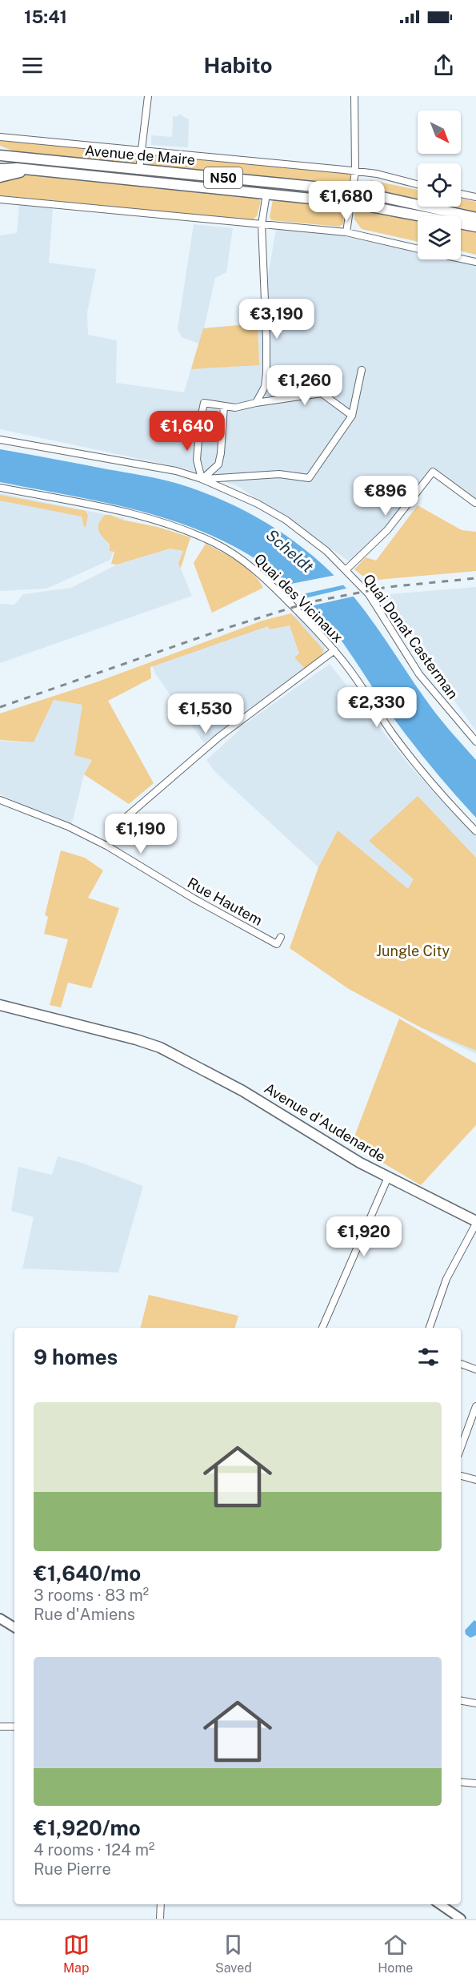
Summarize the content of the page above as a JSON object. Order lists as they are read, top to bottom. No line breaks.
{"streets":{"main road":["Avenue de Maire","N50","Avenue d'Audenarde"],"street":["Quai des Vicinaux","Quai Donat Casterman","Rue Hautem"]},"water":["Scheldt"],"parks":["Jungle City"],"north":"bottom right","page":{"status":"15:41","header":"Habito","price":["€1,680","€3,190","€1,260","€1,640","€896","€2,330","€1,530","€1,190","€1,920"],"heading":"9 homes","list":[{"name":"€1,640/mo","note":"3 rooms · 83 m² · Rue d'Amiens"},{"name":"€1,920/mo","note":"4 rooms · 124 m² · Rue Pierre"}],"tabs":["Map","Saved","Home"]}}
